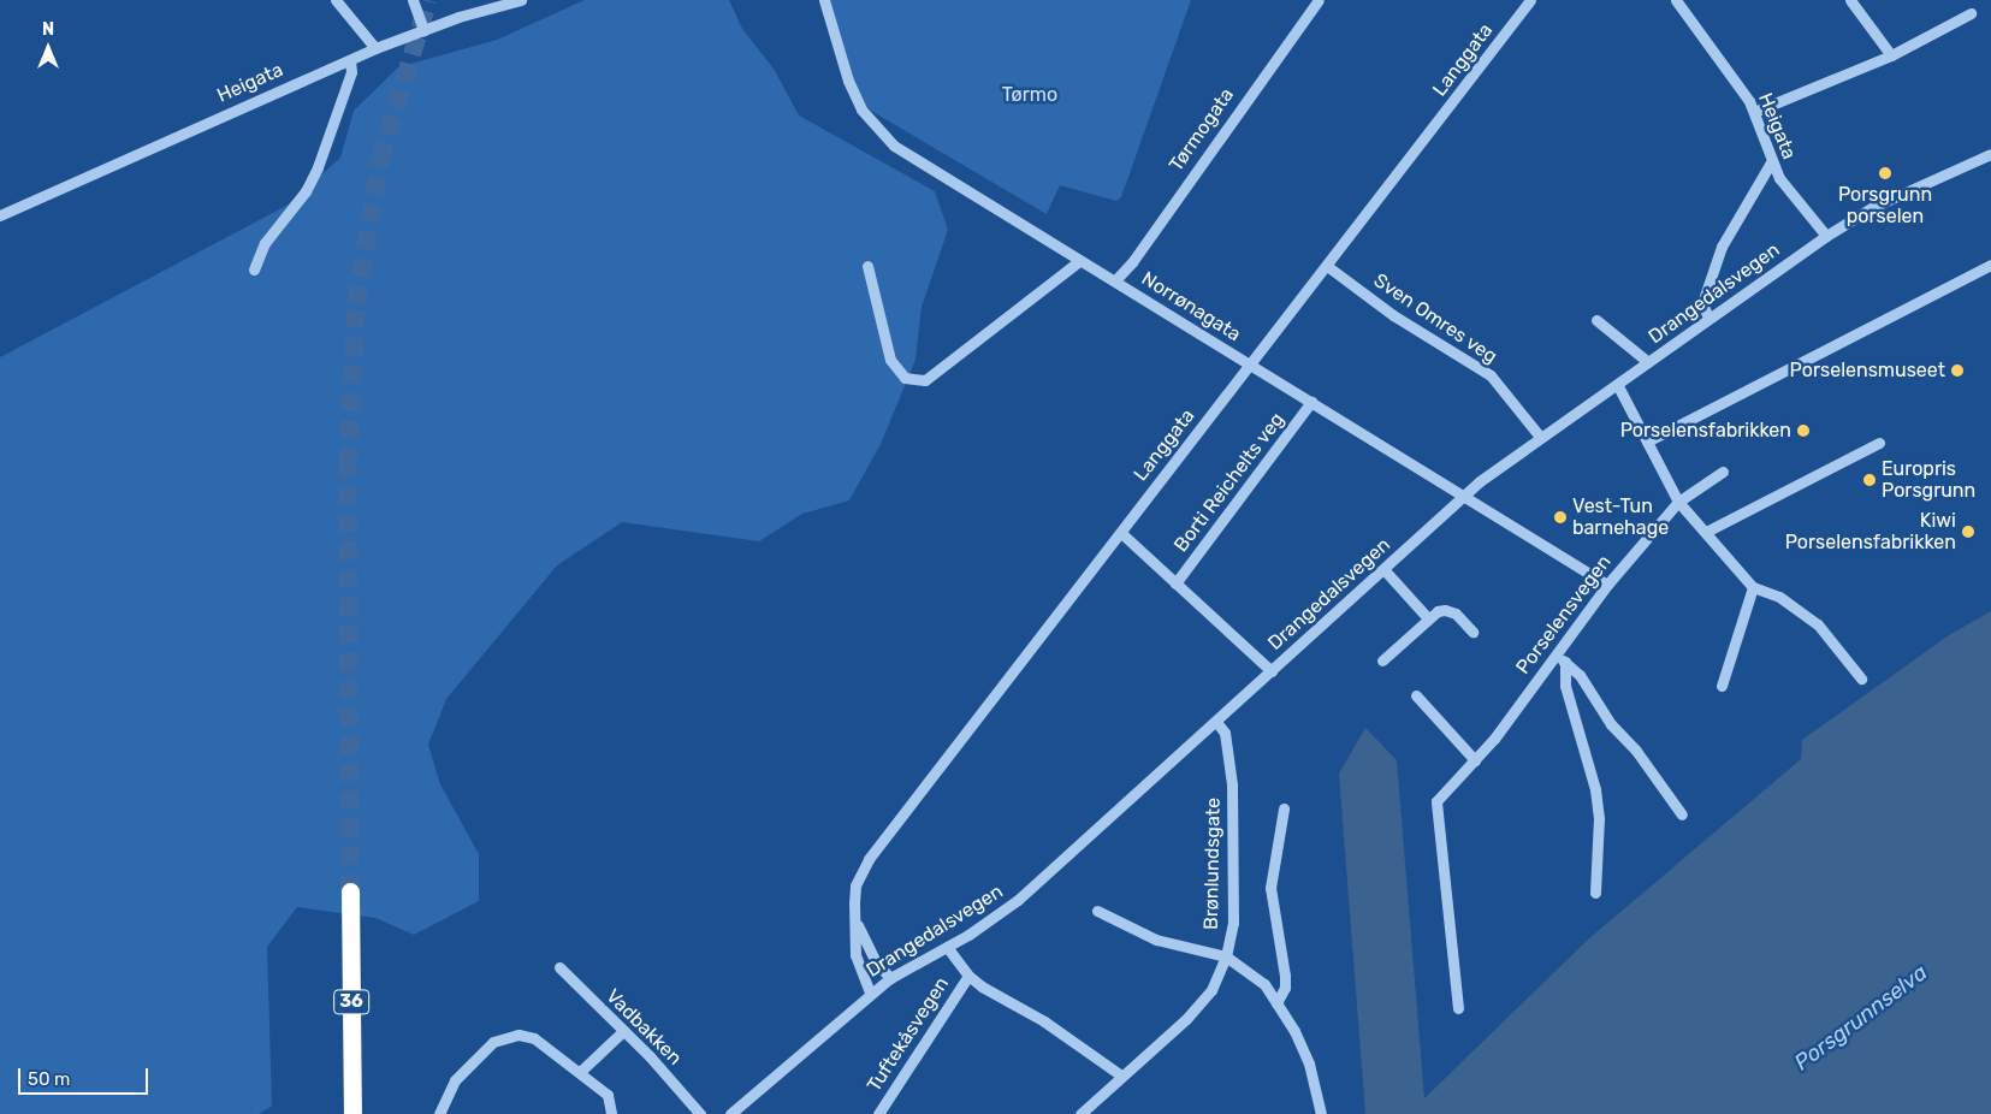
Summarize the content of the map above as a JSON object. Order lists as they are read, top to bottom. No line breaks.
{"streets":{"highway":["36"],"street":["Langgata","Heigata","Tørmogata","Drangedalsvegen","Norrønagata","Sven Omres veg","Borti Reichelts veg","Porselensvegen","Brønlundsgate","Vadbakken","Tuftekåsvegen"]},"crossings":[["Langgata","Drangedalsvegen"],["Langgata","Norrønagata"],["Langgata","Sven Omres veg"],["Heigata","Drangedalsvegen"],["Tørmogata","Norrønagata"],["Drangedalsvegen","Norrønagata"],["Drangedalsvegen","Sven Omres veg"],["Drangedalsvegen","Brønlundsgate"],["Norrønagata","Borti Reichelts veg"],["Norrønagata","Porselensvegen"]],"water":["Porsgrunnselva"],"parks":["Tørmo"],"places":["Porsgrunn porselen","Porselensmuseet","Porselensfabrikken","Europris Porsgrunn","Vest-Tun barnehage","Kiwi Porselensfabrikken"],"scale_bar":"50 m","north":"top"}
